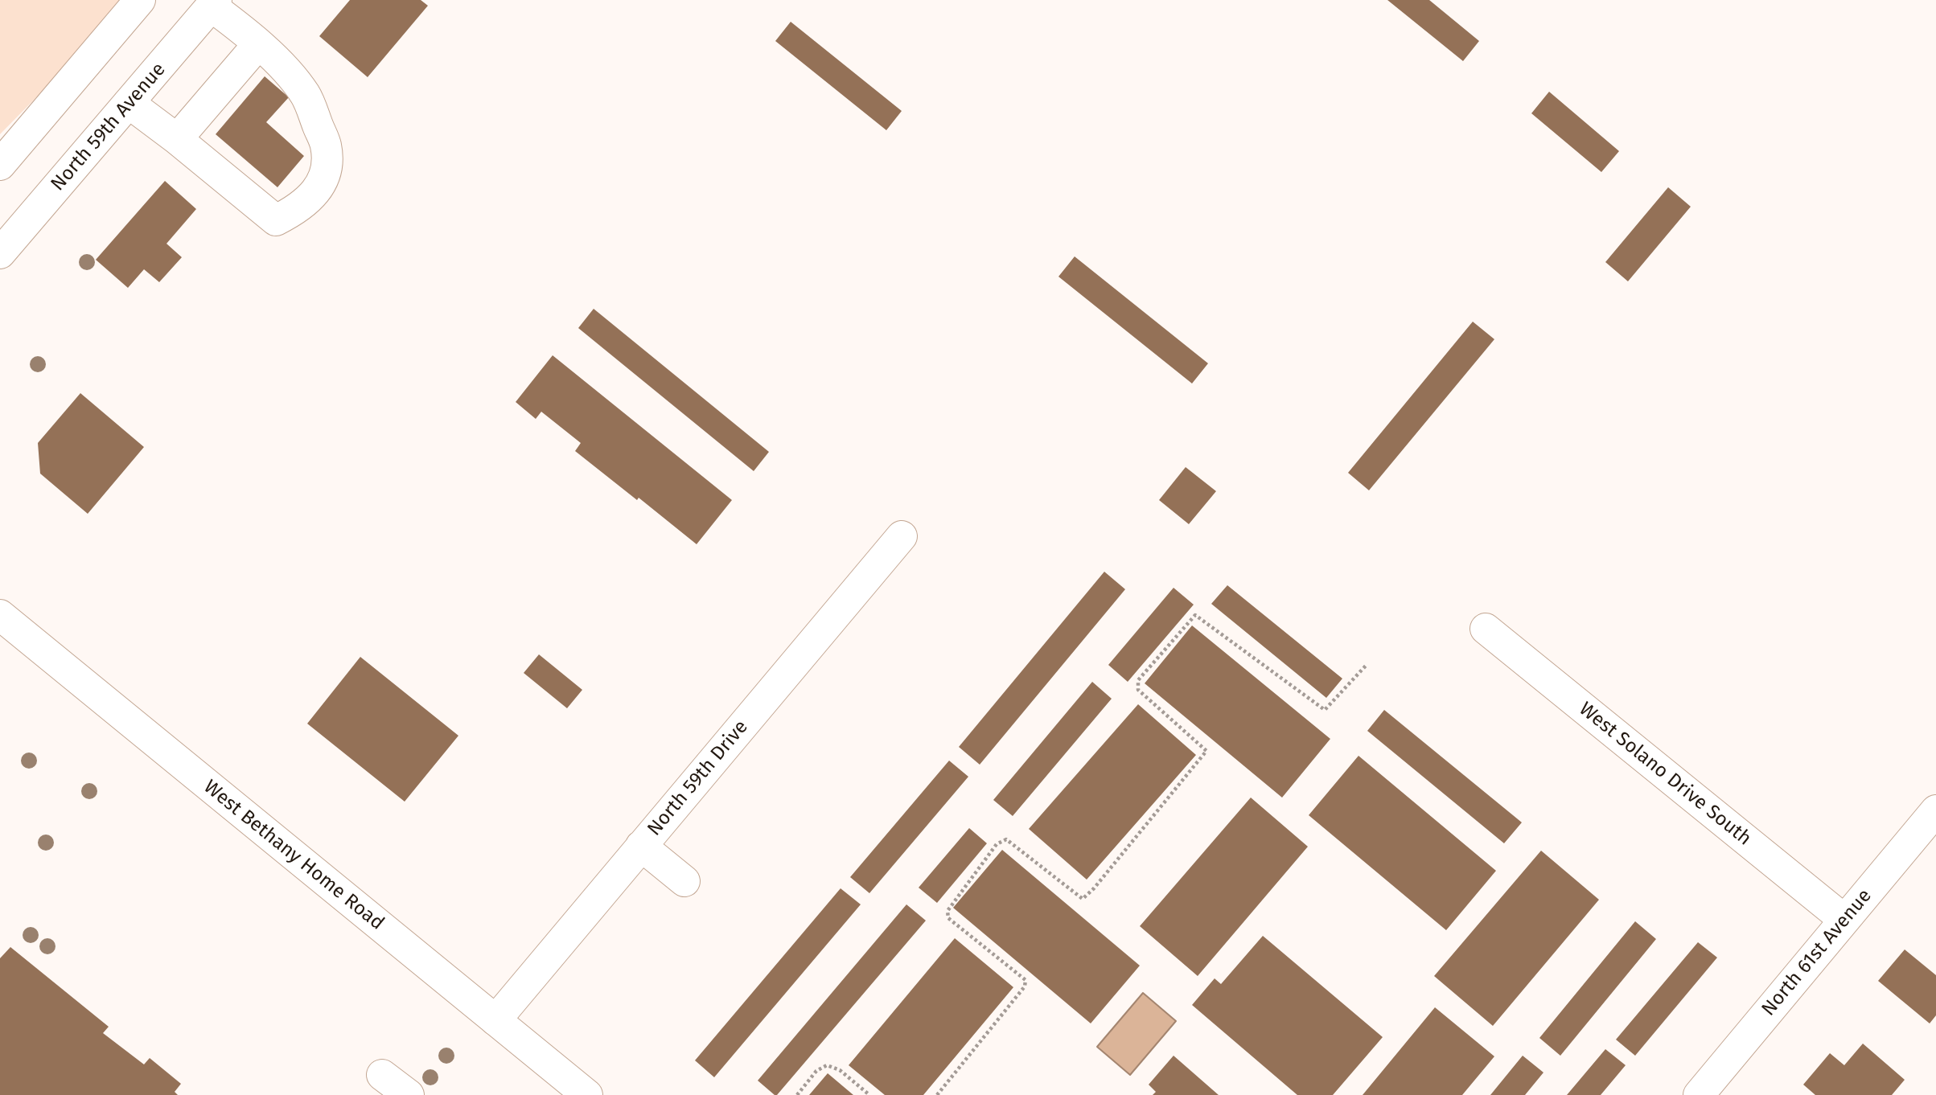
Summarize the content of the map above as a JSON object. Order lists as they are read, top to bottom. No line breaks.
{"streets":{"street":["North 59th Avenue","West Solano Drive South","North 59th Drive","West Bethany Home Road","North 61st Avenue"]},"crossings":[["West Solano Drive South","North 61st Avenue"],["North 59th Drive","West Bethany Home Road"]]}
